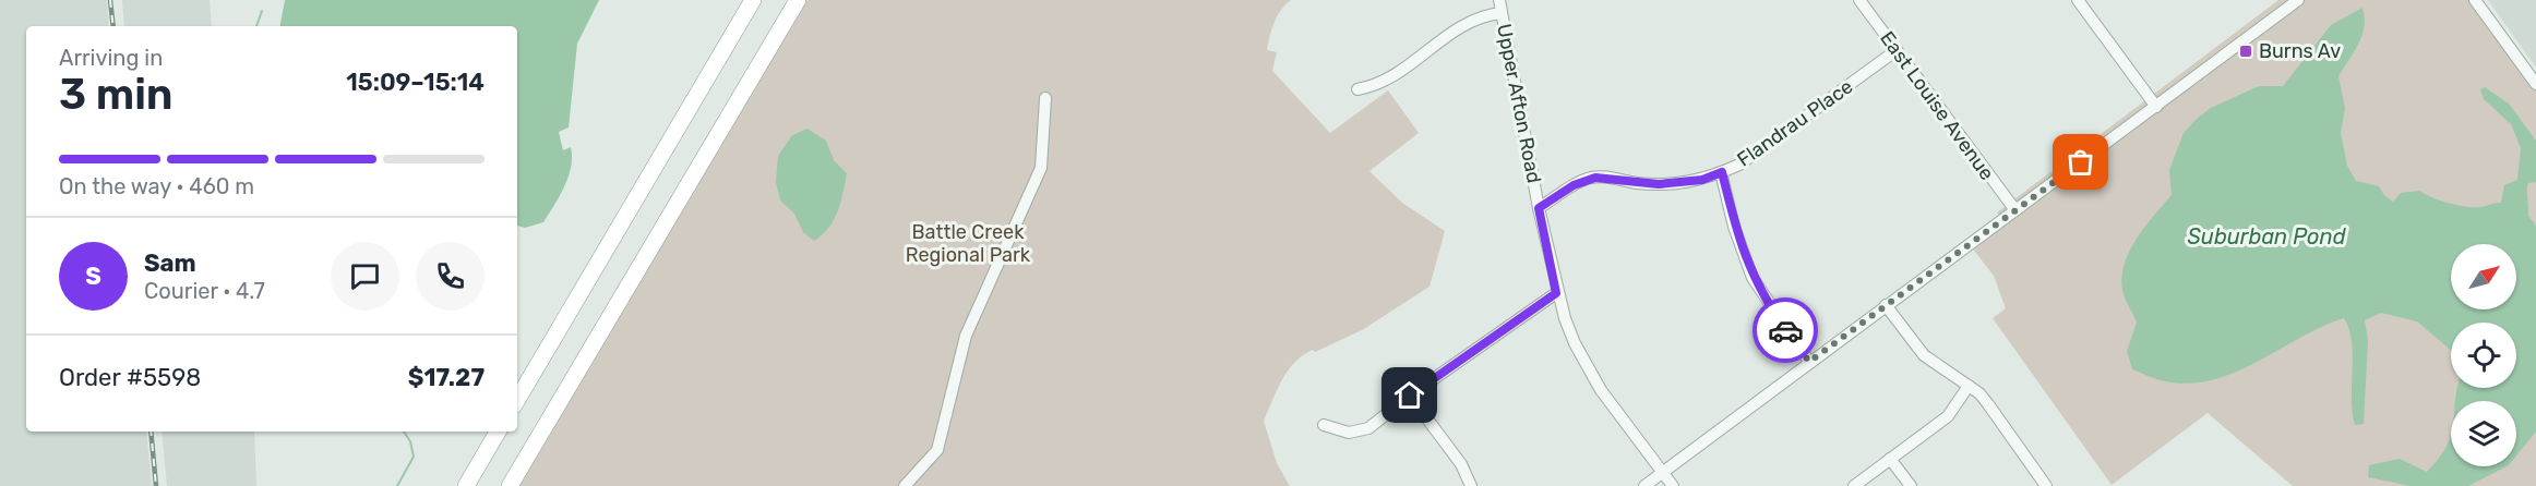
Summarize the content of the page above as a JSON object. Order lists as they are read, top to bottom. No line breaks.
{"streets":{"street":["Upper Afton Road","East Louise Avenue","Flandrau Place"]},"crossings":[["Upper Afton Road","Flandrau Place"],["East Louise Avenue","Flandrau Place"]],"water":["Suburban Pond"],"parks":["Battle Creek Regional Park"],"places":{"transit":["Burns Av"]},"north":"top right","page":{"heading":["3 min","Arriving in","15:09–15:14"],"panel":["Sam","Courier · 4.7","Order #5598","$17.27"],"bar":"On the way · 460 m","round":"S"}}
